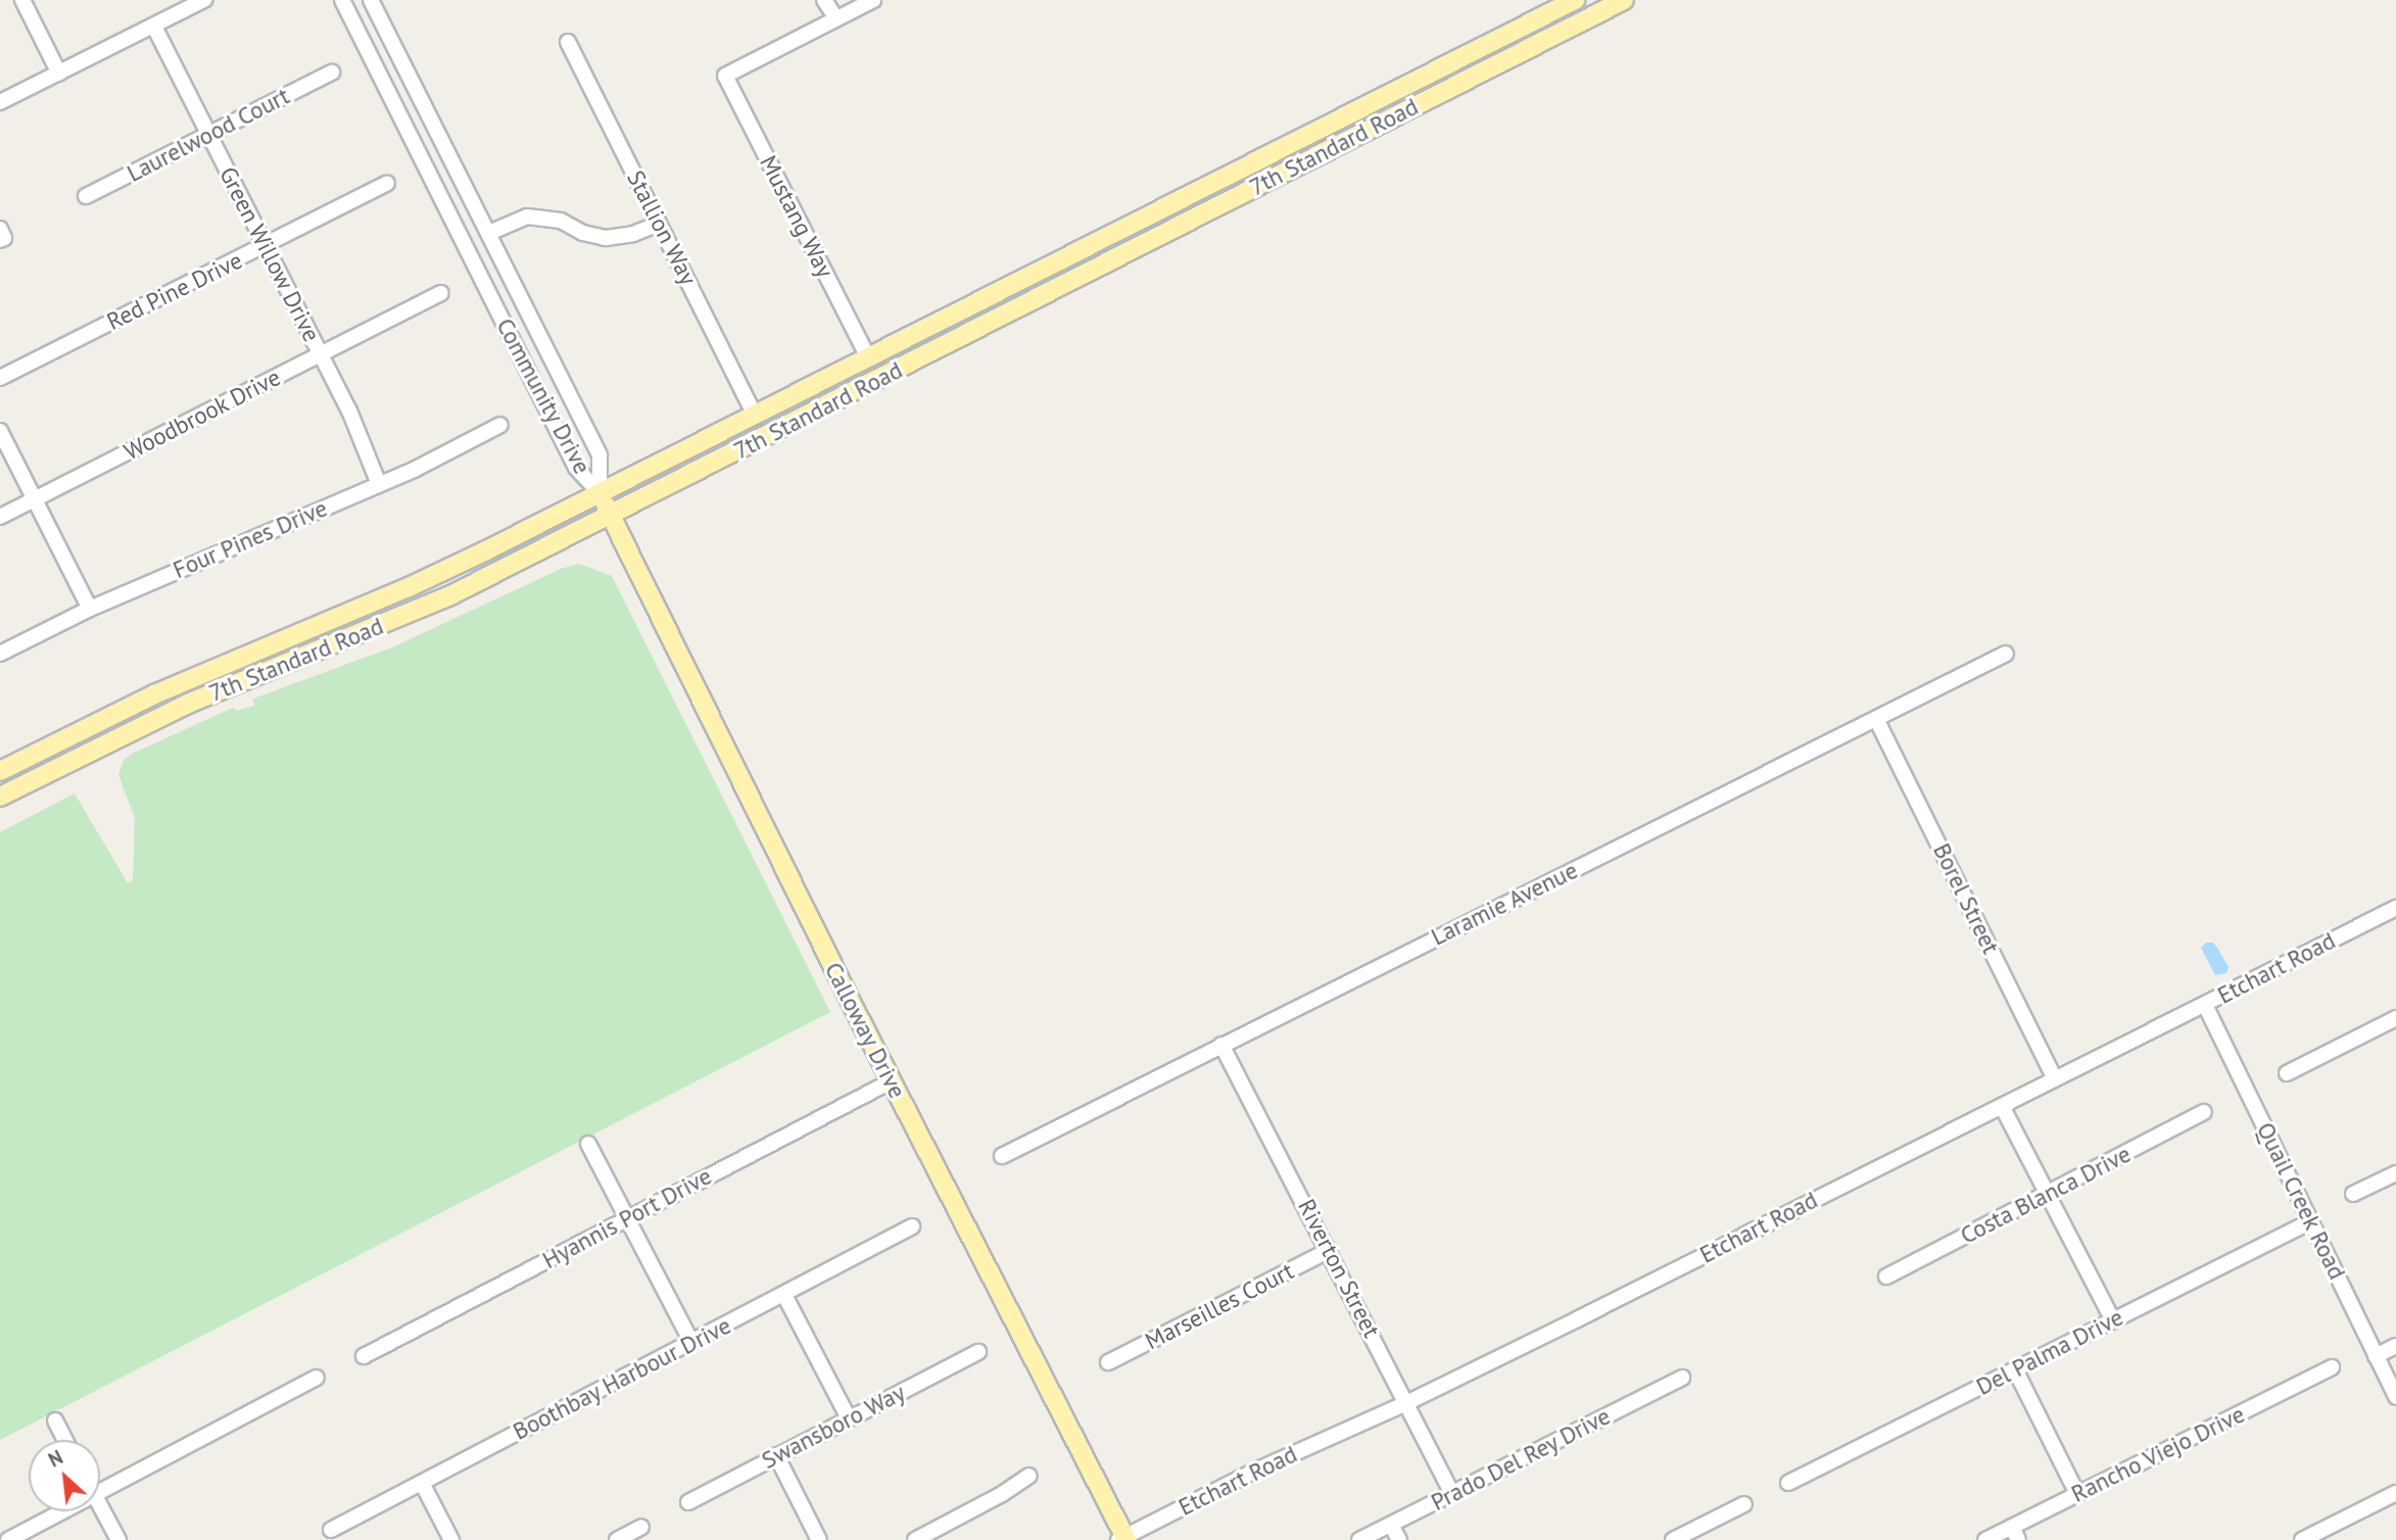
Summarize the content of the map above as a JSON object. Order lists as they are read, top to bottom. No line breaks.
{"streets":{"main road":["7th Standard Road","Calloway Drive"],"street":["Laurelwood Court","Mustang Way","Stallion Way","Green Willow Drive","Red Pine Drive","Community Drive","Woodbrook Drive","Four Pines Drive","Borel Street","Laramie Avenue","Etchart Road","Costa Blanca Drive","Quail Creek Road","Hyannis Port Drive","Riverton Street","Marseilles Court","Del Palma Drive","Boothbay Harbour Drive","Swansboro Way","Rancho Viejo Drive","Prado Del Rey Drive"]},"crossings":[["Laurelwood Court","Green Willow Drive"],["7th Standard Road","Mustang Way"],["7th Standard Road","Stallion Way"],["7th Standard Road","Community Drive"],["7th Standard Road","Calloway Drive"],["Green Willow Drive","Red Pine Drive"],["Green Willow Drive","Woodbrook Drive"],["Green Willow Drive","Four Pines Drive"],["Community Drive","Calloway Drive"],["Borel Street","Laramie Avenue"],["Borel Street","Etchart Road"],["Laramie Avenue","Riverton Street"],["Etchart Road","Calloway Drive"],["Etchart Road","Quail Creek Road"],["Etchart Road","Riverton Street"],["Calloway Drive","Hyannis Port Drive"],["Quail Creek Road","Del Palma Drive"],["Riverton Street","Marseilles Court"],["Riverton Street","Prado Del Rey Drive"]],"north":"top left"}
